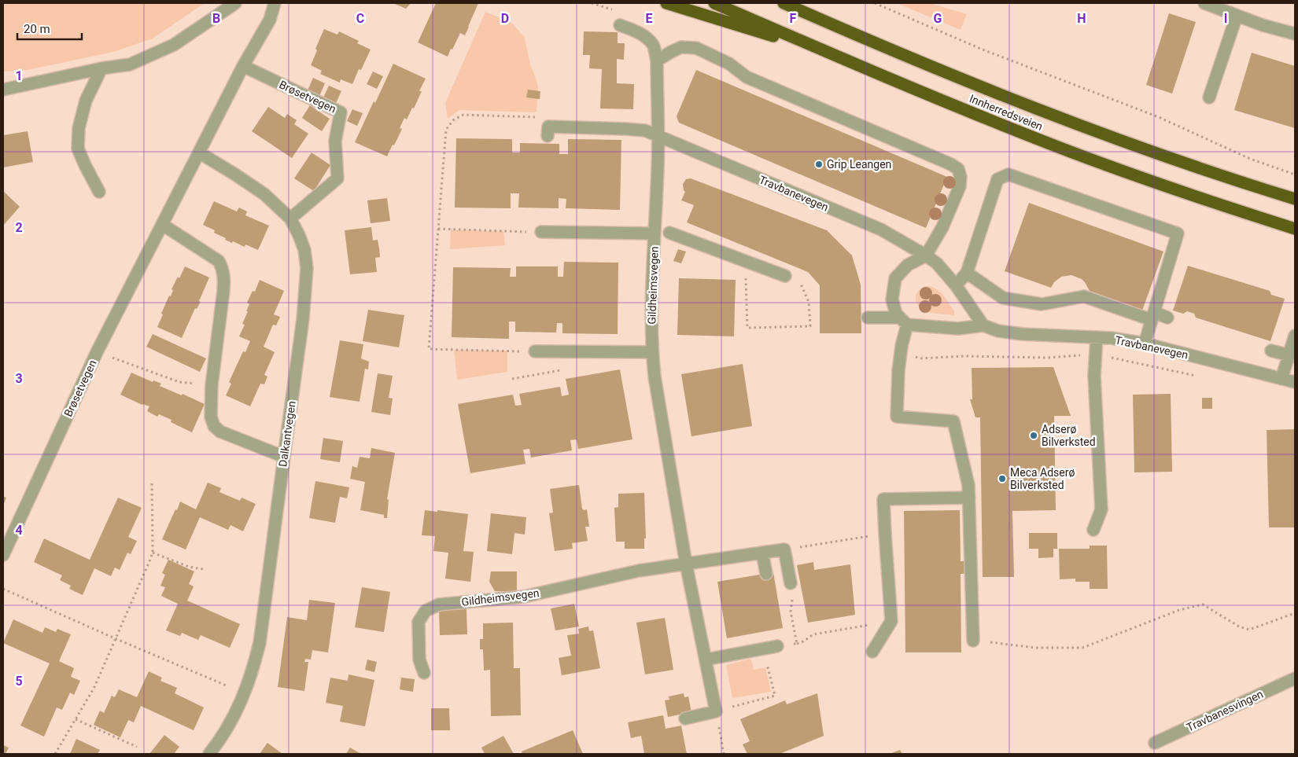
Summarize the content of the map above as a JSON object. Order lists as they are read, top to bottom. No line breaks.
{"streets":{"highway":["Innherredsveien"],"street":["Brøsetvegen","Travbanevegen","Gildheimsvegen","Dalkantvegen","Travbanesvingen"]},"crossings":[["Brøsetvegen","Dalkantvegen"],["Travbanevegen","Gildheimsvegen"]],"places":["Grip Leangen","Adserø Bilverksted","Meca Adserø Bilverksted"],"scale_bar":"20 m","grid":{"columns":["B","C","D","E","F","G","H","I"],"rows":["1","2","3","4","5"]}}
